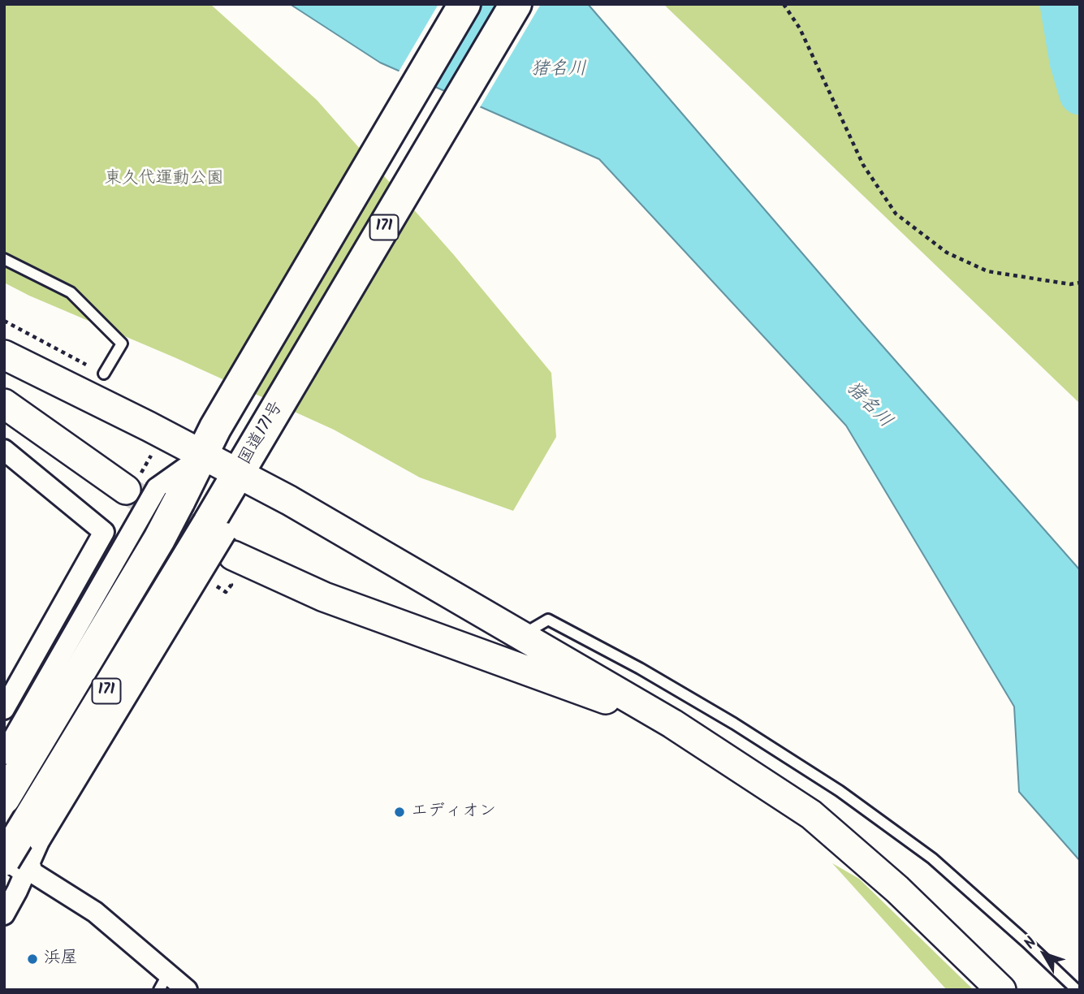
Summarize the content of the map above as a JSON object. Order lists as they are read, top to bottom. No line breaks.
{"streets":{"highway":["171","国道171号"]},"water":["猪名川"],"parks":["東久代運動公園"],"places":["エディオン","浜屋"],"north":"top left"}
